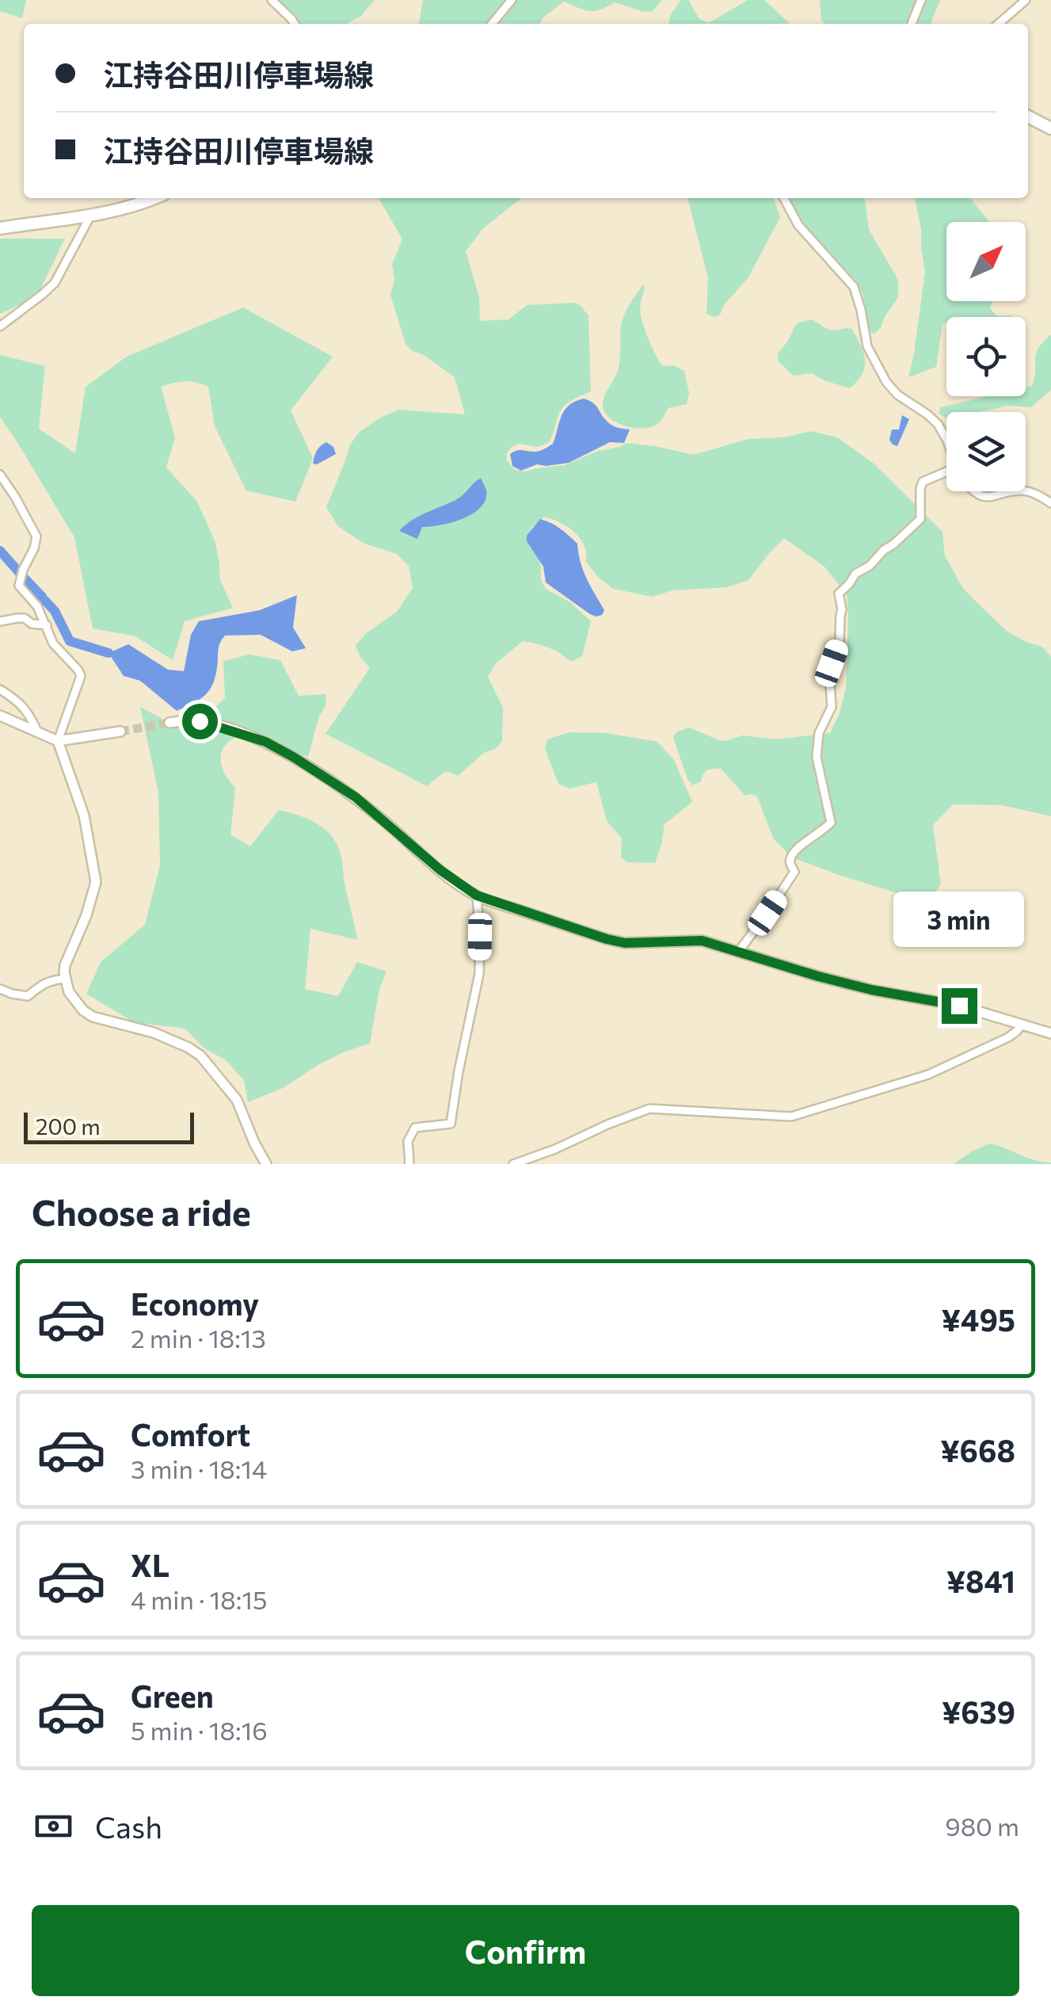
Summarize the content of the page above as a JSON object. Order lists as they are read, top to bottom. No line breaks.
{"scale_bar":"200 m","north":"top right","page":{"banner":["江持谷田川停車場線","江持谷田川停車場線"],"bubble":"3 min","scale":"200 m","heading":"Choose a ride","list":[{"name":"Economy","note":"2 min · 18:13","value":"¥495"},{"name":"Comfort","note":"3 min · 18:14","value":"¥668"},{"name":"XL","note":"4 min · 18:15","value":"¥841"},{"name":"Green","note":"5 min · 18:16","value":"¥639"}],"pay":["Cash","980 m"],"buttons":"Confirm"}}
